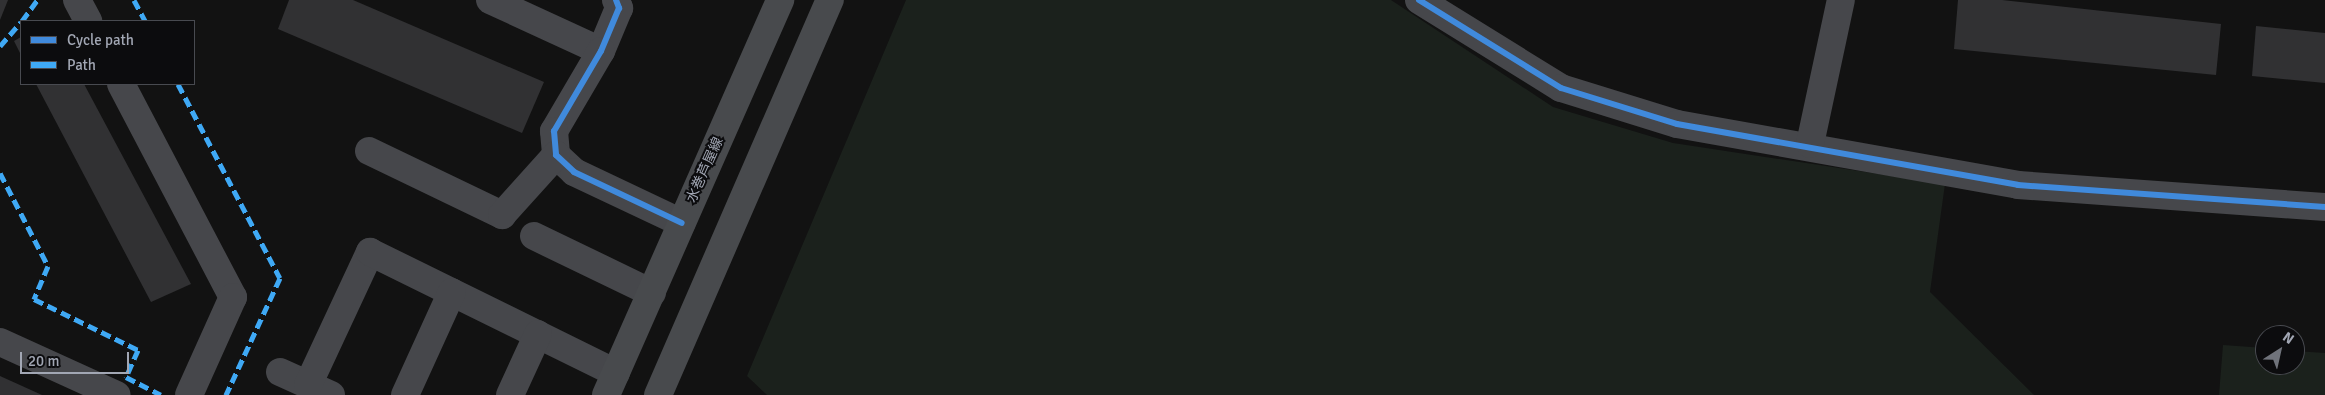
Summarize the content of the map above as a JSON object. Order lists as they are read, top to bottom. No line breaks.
{"streets":{"main road":["水巻芦屋線"]},"legend":["Cycle path","Path"],"scale_bar":"20 m","north":"top right"}
